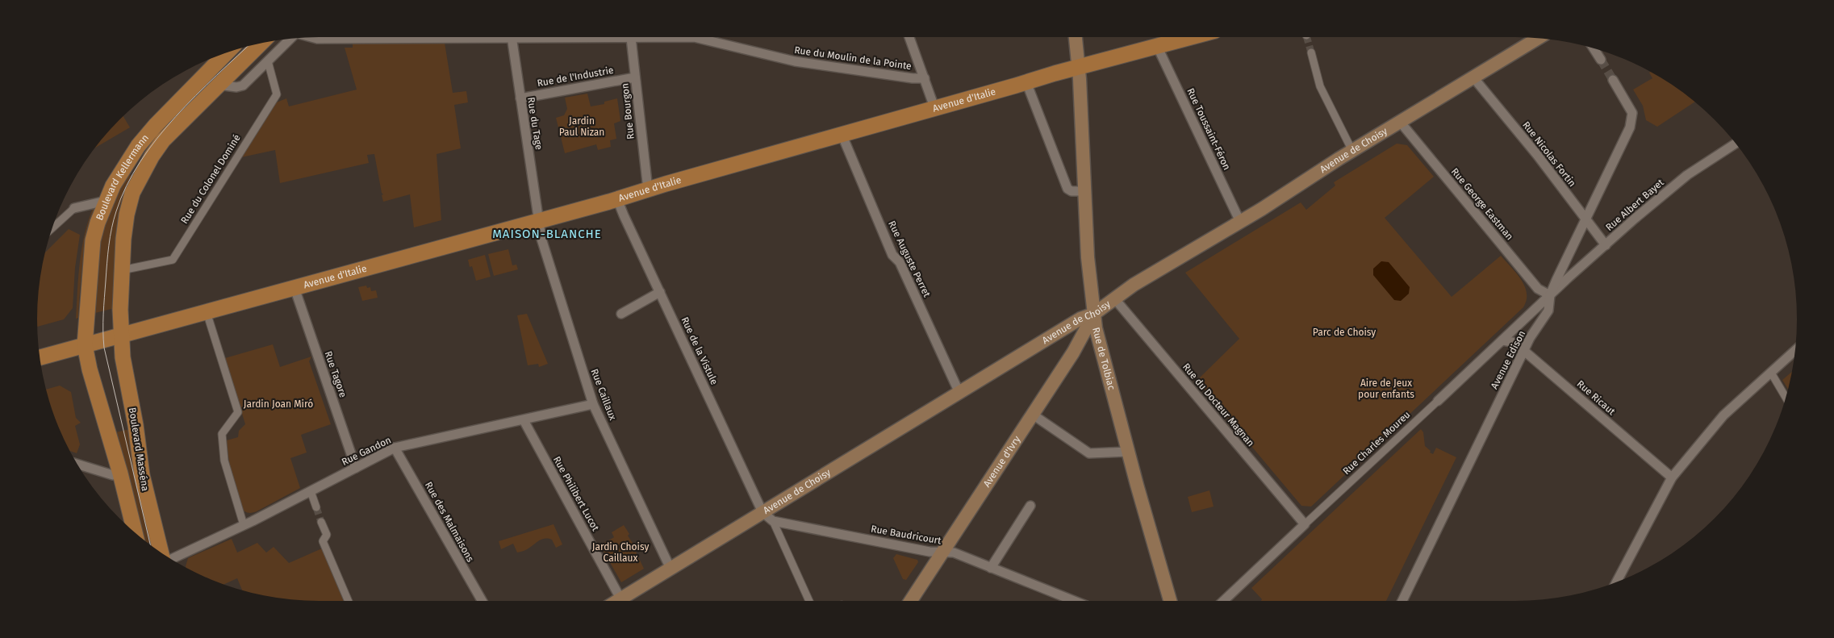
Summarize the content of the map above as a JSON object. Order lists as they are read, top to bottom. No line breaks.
{"streets":{"main road":["Avenue d'Italie","Avenue de Choisy","Boulevard Kellermann","Rue de Tolbiac","Boulevard Masséna","Avenue d'Ivry"],"street":["Rue du Moulin de la Pointe","Rue de l'Industrie","Rue Bourgon","Rue du Tage","Rue Toussaint-Féron","Rue Nicolas Fortin","Rue du Colonel Dominé","Rue George Eastman","Rue Albert Bayet","Rue Auguste Perret","Rue de la Vistule","Avenue Edison","Rue Tagore","Rue Caillaux","Rue Ricaut","Rue du Docteur Magnan","Rue Charles Moureu","Rue Gandon","Rue Philibert Lucot","Rue des Malmaisons","Rue Baudricourt"]},"crossings":[["Rue de l'Industrie","Rue Bourgon"],["Rue de l'Industrie","Rue du Tage"],["Avenue d'Italie","Rue Bourgon"],["Avenue d'Italie","Rue du Tage"],["Avenue d'Italie","Rue Toussaint-Féron"],["Avenue d'Italie","Boulevard Kellermann"],["Avenue d'Italie","Rue Auguste Perret"],["Avenue d'Italie","Rue de la Vistule"],["Avenue d'Italie","Rue de Tolbiac"],["Avenue d'Italie","Rue Tagore"],["Avenue d'Italie","Rue Caillaux"],["Avenue d'Italie","Boulevard Masséna"],["Rue du Tage","Rue Caillaux"],["Rue Toussaint-Féron","Avenue de Choisy"],["Avenue de Choisy","Rue Nicolas Fortin"],["Avenue de Choisy","Rue George Eastman"],["Avenue de Choisy","Rue Auguste Perret"],["Avenue de Choisy","Rue de la Vistule"],["Avenue de Choisy","Rue de Tolbiac"],["Avenue de Choisy","Rue Caillaux"],["Avenue de Choisy","Rue du Docteur Magnan"],["Avenue de Choisy","Avenue d'Ivry"],["Avenue de Choisy","Rue Philibert Lucot"],["Avenue de Choisy","Rue Baudricourt"],["Rue Nicolas Fortin","Rue Albert Bayet"],["Rue Nicolas Fortin","Avenue Edison"],["Boulevard Kellermann","Rue du Colonel Dominé"],["Boulevard Kellermann","Boulevard Masséna"],["Rue George Eastman","Rue Albert Bayet"],["Rue George Eastman","Avenue Edison"],["Rue George Eastman","Rue Charles Moureu"],["Rue Albert Bayet","Avenue Edison"],["Rue Albert Bayet","Rue Charles Moureu"],["Rue de la Vistule","Rue Baudricourt"],["Rue de Tolbiac","Avenue d'Ivry"],["Avenue Edison","Rue Ricaut"],["Avenue Edison","Rue Charles Moureu"],["Rue Tagore","Rue Gandon"],["Rue Caillaux","Rue Gandon"],["Rue Ricaut","Rue Charles Moureu"],["Rue du Docteur Magnan","Rue Charles Moureu"],["Rue Gandon","Rue Philibert Lucot"],["Rue Gandon","Rue des Malmaisons"],["Avenue d'Ivry","Rue Baudricourt"]],"districts":["MAISON-BLANCHE"],"parks":["Jardin Paul Nizan","Parc de Choisy","Aire de Jeux pour enfants","Jardin Joan Miró","Jardin Choisy Caillaux"]}
